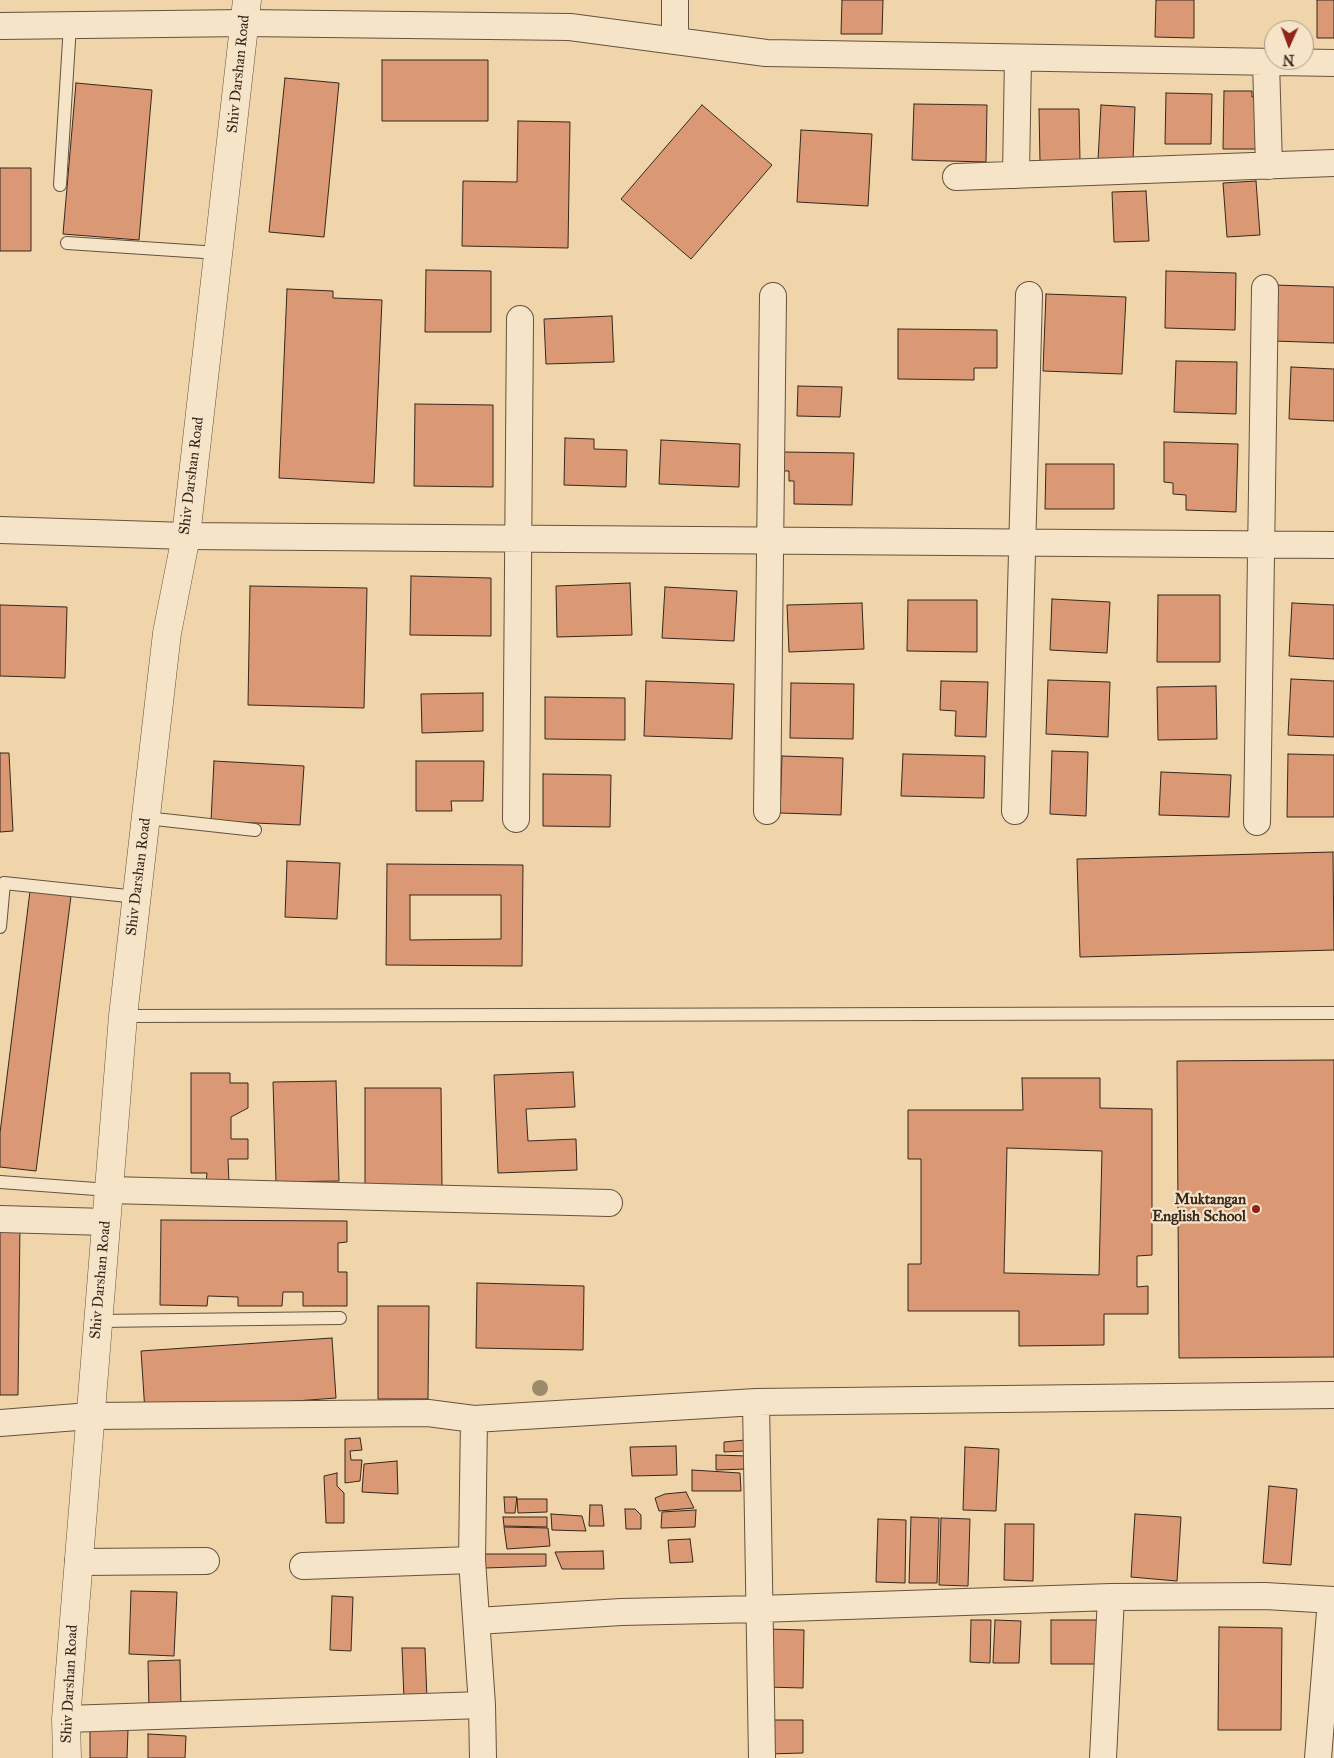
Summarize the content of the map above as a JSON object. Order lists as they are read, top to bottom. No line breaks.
{"streets":{"street":["Shiv Darshan Road"]},"places":["Muktangan English School"],"north":"bottom"}
